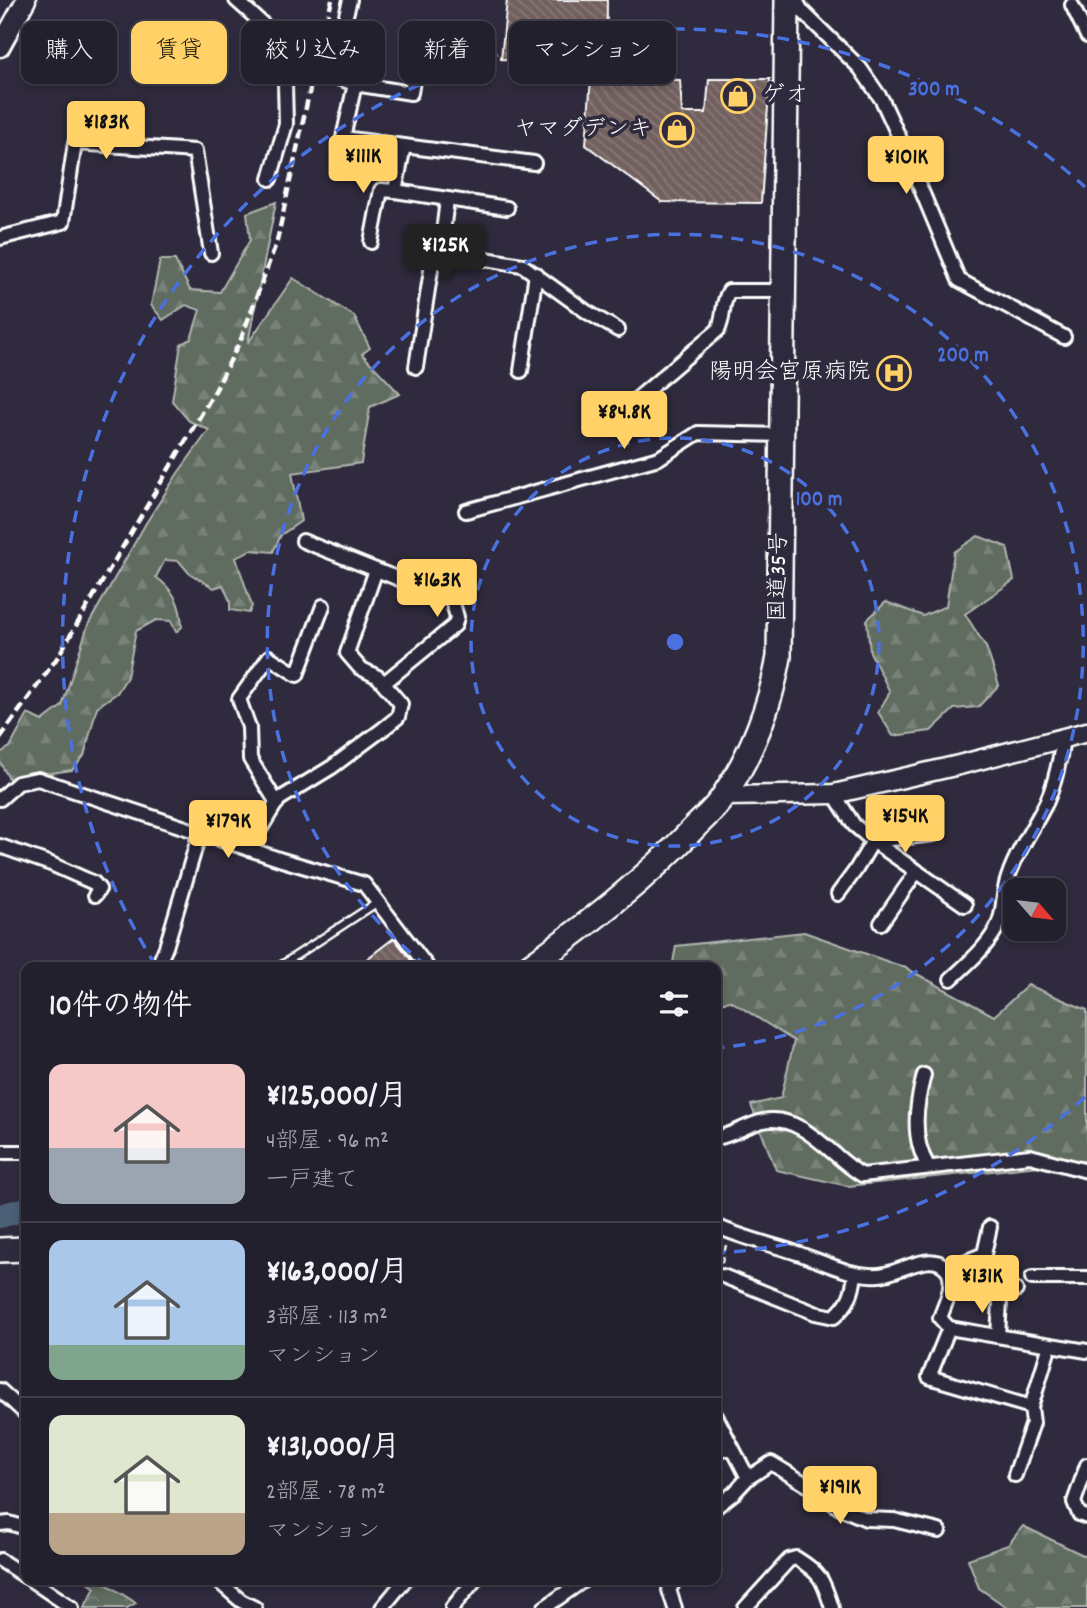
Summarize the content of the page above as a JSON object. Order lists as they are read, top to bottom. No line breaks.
{"streets":{"highway":["国道35号"]},"places":{"shop":["ゲオ","ヤマダデンキ"],"hospital":["陽明会宮原病院"]},"north":"bottom right","page":{"chip":["購入","賃貸","絞り込み","新着","マンション"],"price":["¥183K","¥111K","¥101K","¥125K","¥84.8K","¥163K","¥154K","¥179K","¥131K","¥191K"],"heading":"10件の物件","list":[{"name":"¥125,000/月","note":"4部屋 · 96 m² · 一戸建て"},{"name":"¥163,000/月","note":"3部屋 · 113 m² · マンション"},{"name":"¥131,000/月","note":"2部屋 · 78 m² · マンション"}]},"rings":["300 m","200 m","100 m"]}
